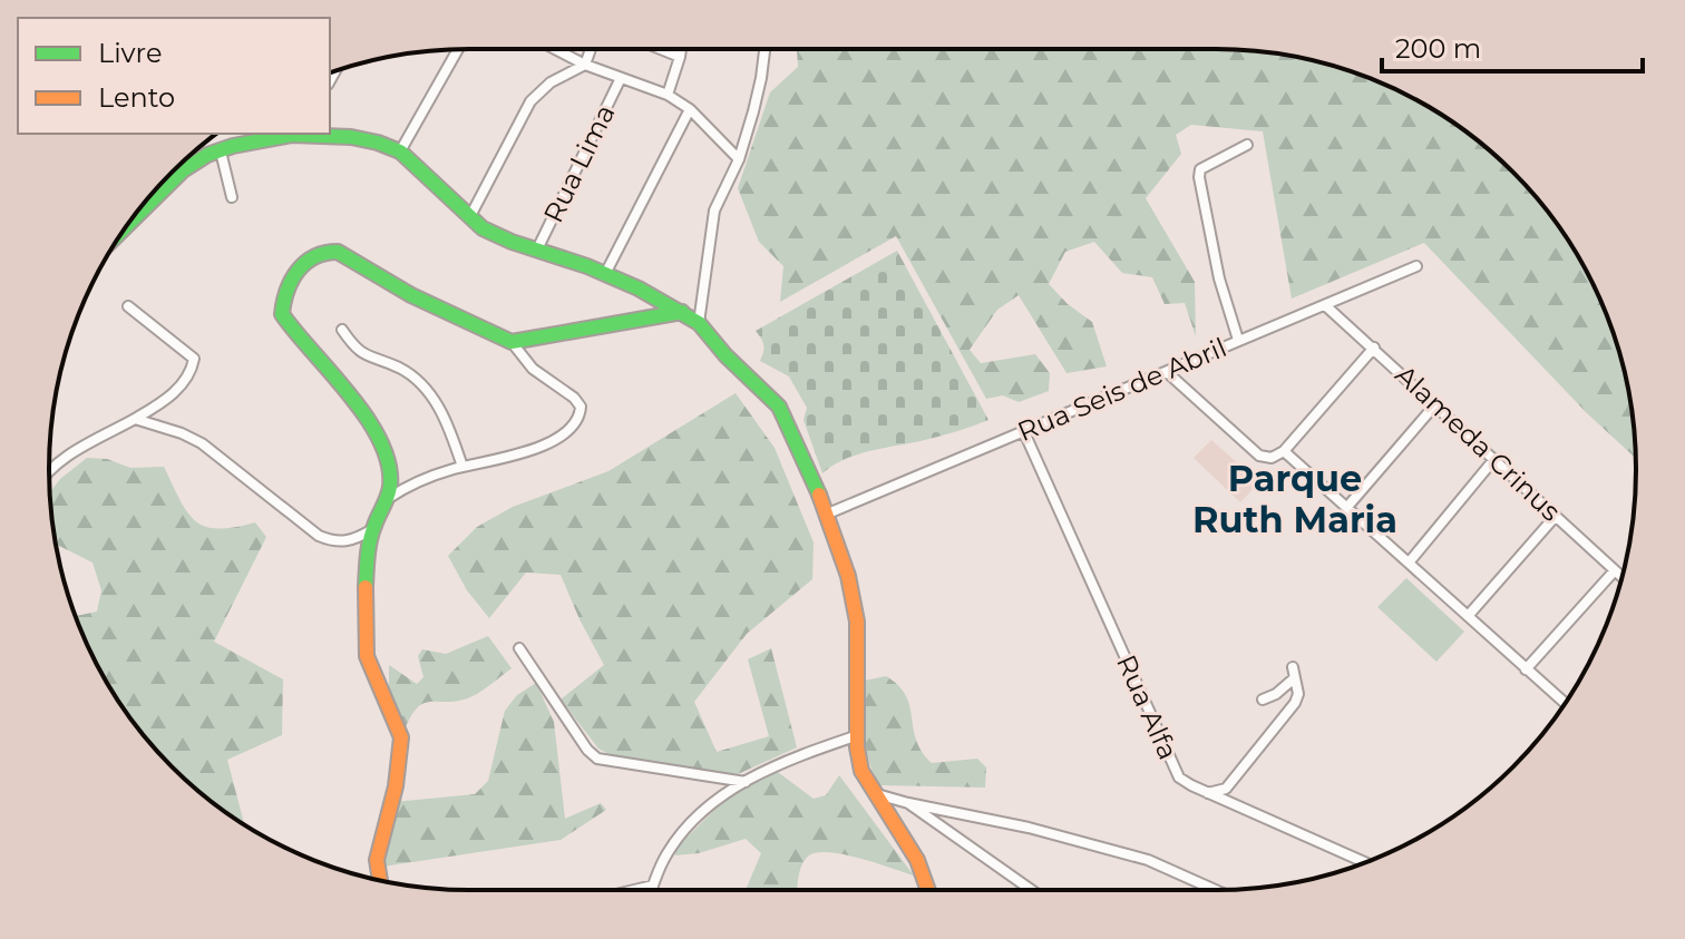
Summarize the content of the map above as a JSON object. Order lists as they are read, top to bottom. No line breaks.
{"streets":{"street":["Rua Lima","Rua Seis de Abril","Alameda Crinus","Rua Alfa"]},"crossings":[["Rua Seis de Abril","Alameda Crinus"],["Rua Seis de Abril","Rua Alfa"]],"districts":["Parque Ruth Maria"],"legend":["Livre","Lento"],"scale_bar":"200 m"}
